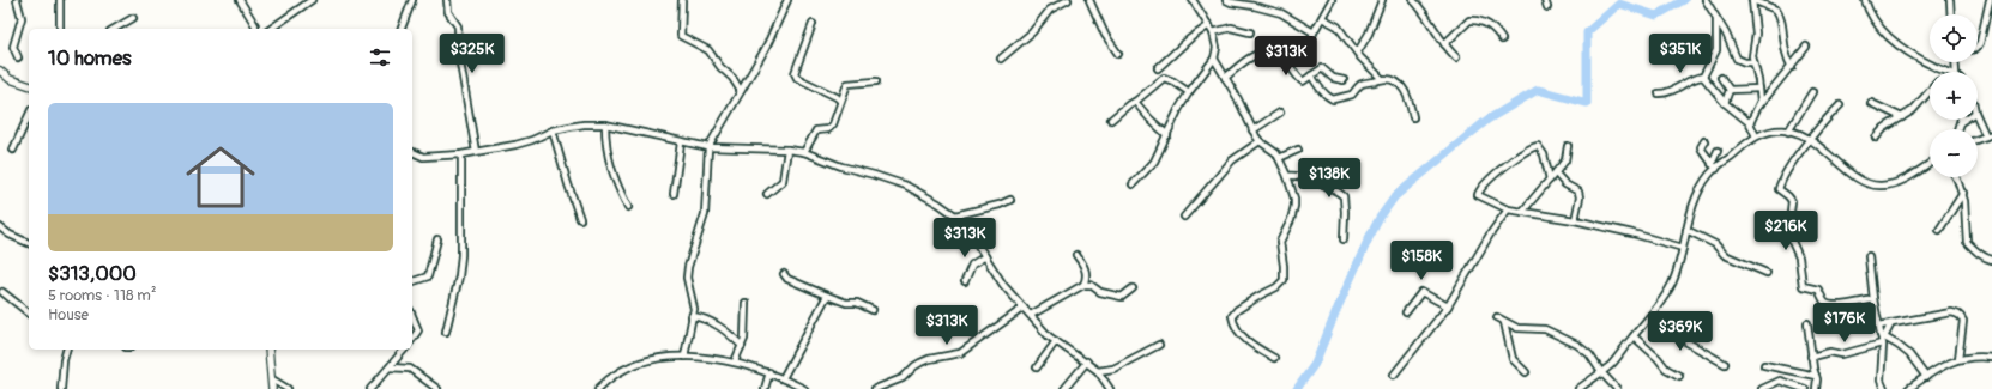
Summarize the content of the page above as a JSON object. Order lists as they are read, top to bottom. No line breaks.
{"page":{"map_buttons":["+","−"],"heading":"10 homes","price":["$325K","$351K","$313K","$138K","$216K","$313K","$158K","$176K","$313K","$369K"],"list":[{"name":"$313,000","note":"5 rooms · 118 m² · House"}]}}
